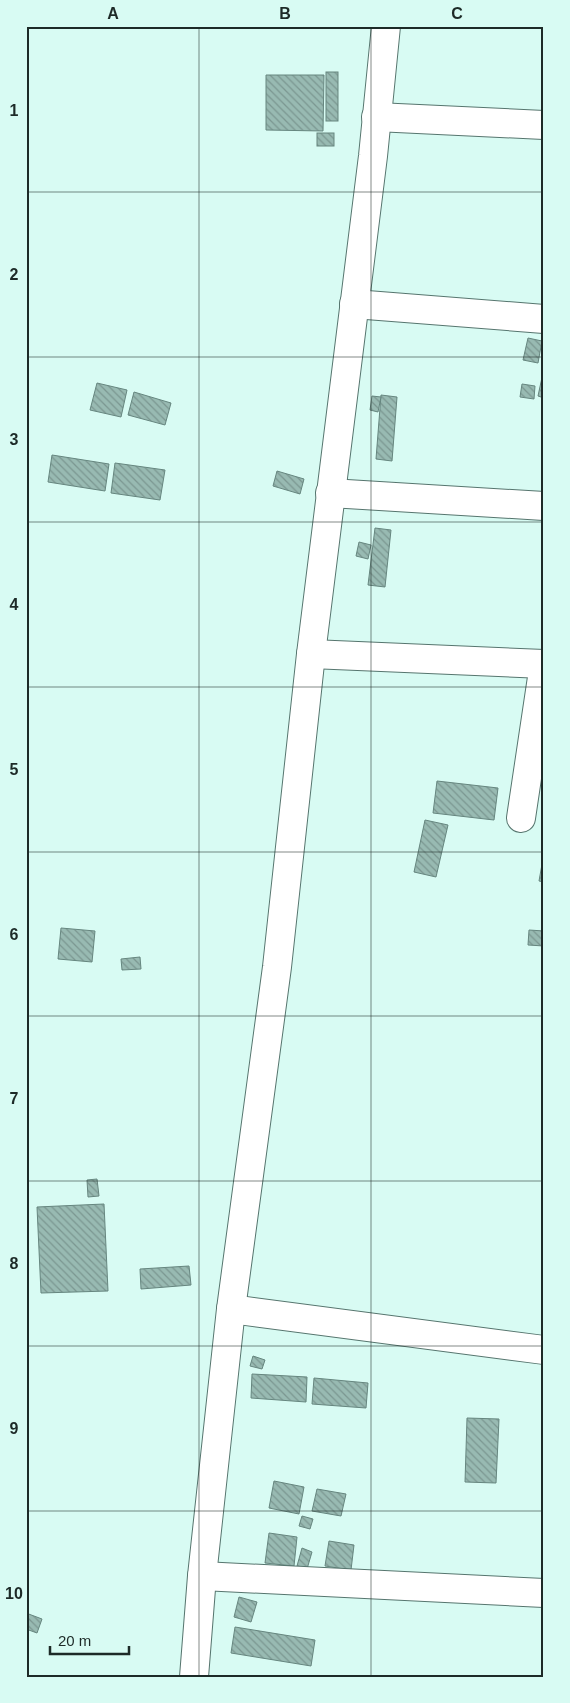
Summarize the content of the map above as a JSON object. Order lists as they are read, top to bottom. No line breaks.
{"scale_bar":"20 m","grid":{"columns":["A","B","C"],"rows":["1","2","3","4","5","6","7","8","9","10"]}}
